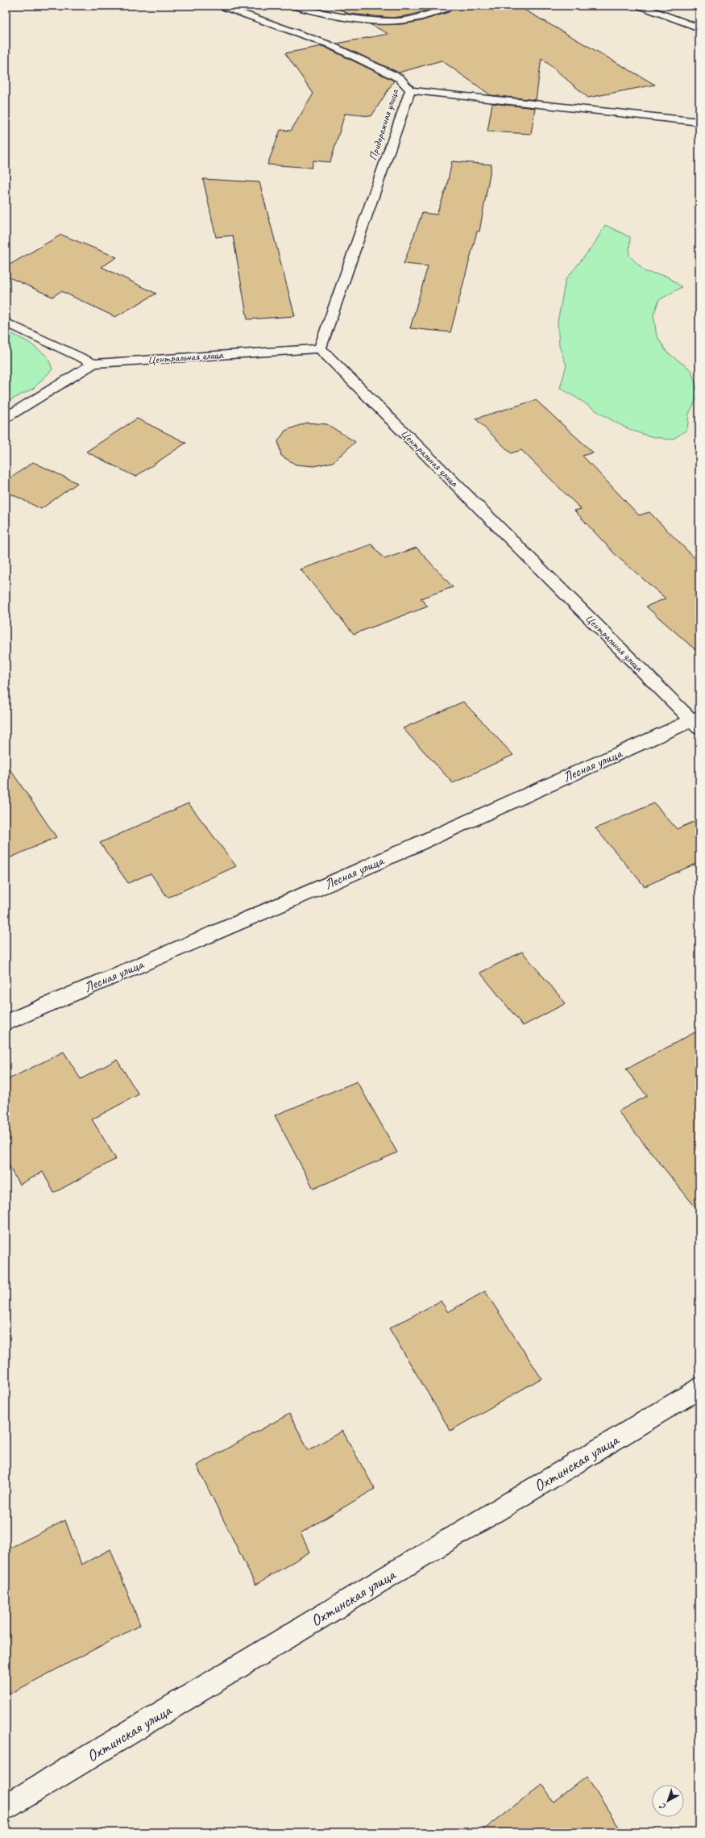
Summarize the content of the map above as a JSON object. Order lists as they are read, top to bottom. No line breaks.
{"streets":{"street":["Придорожная улица","Центральная улица","Лесная улица","Охтинская улица"]},"crossings":[["Придорожная улица","Центральная улица"],["Центральная улица","Лесная улица"]],"north":"bottom left"}
